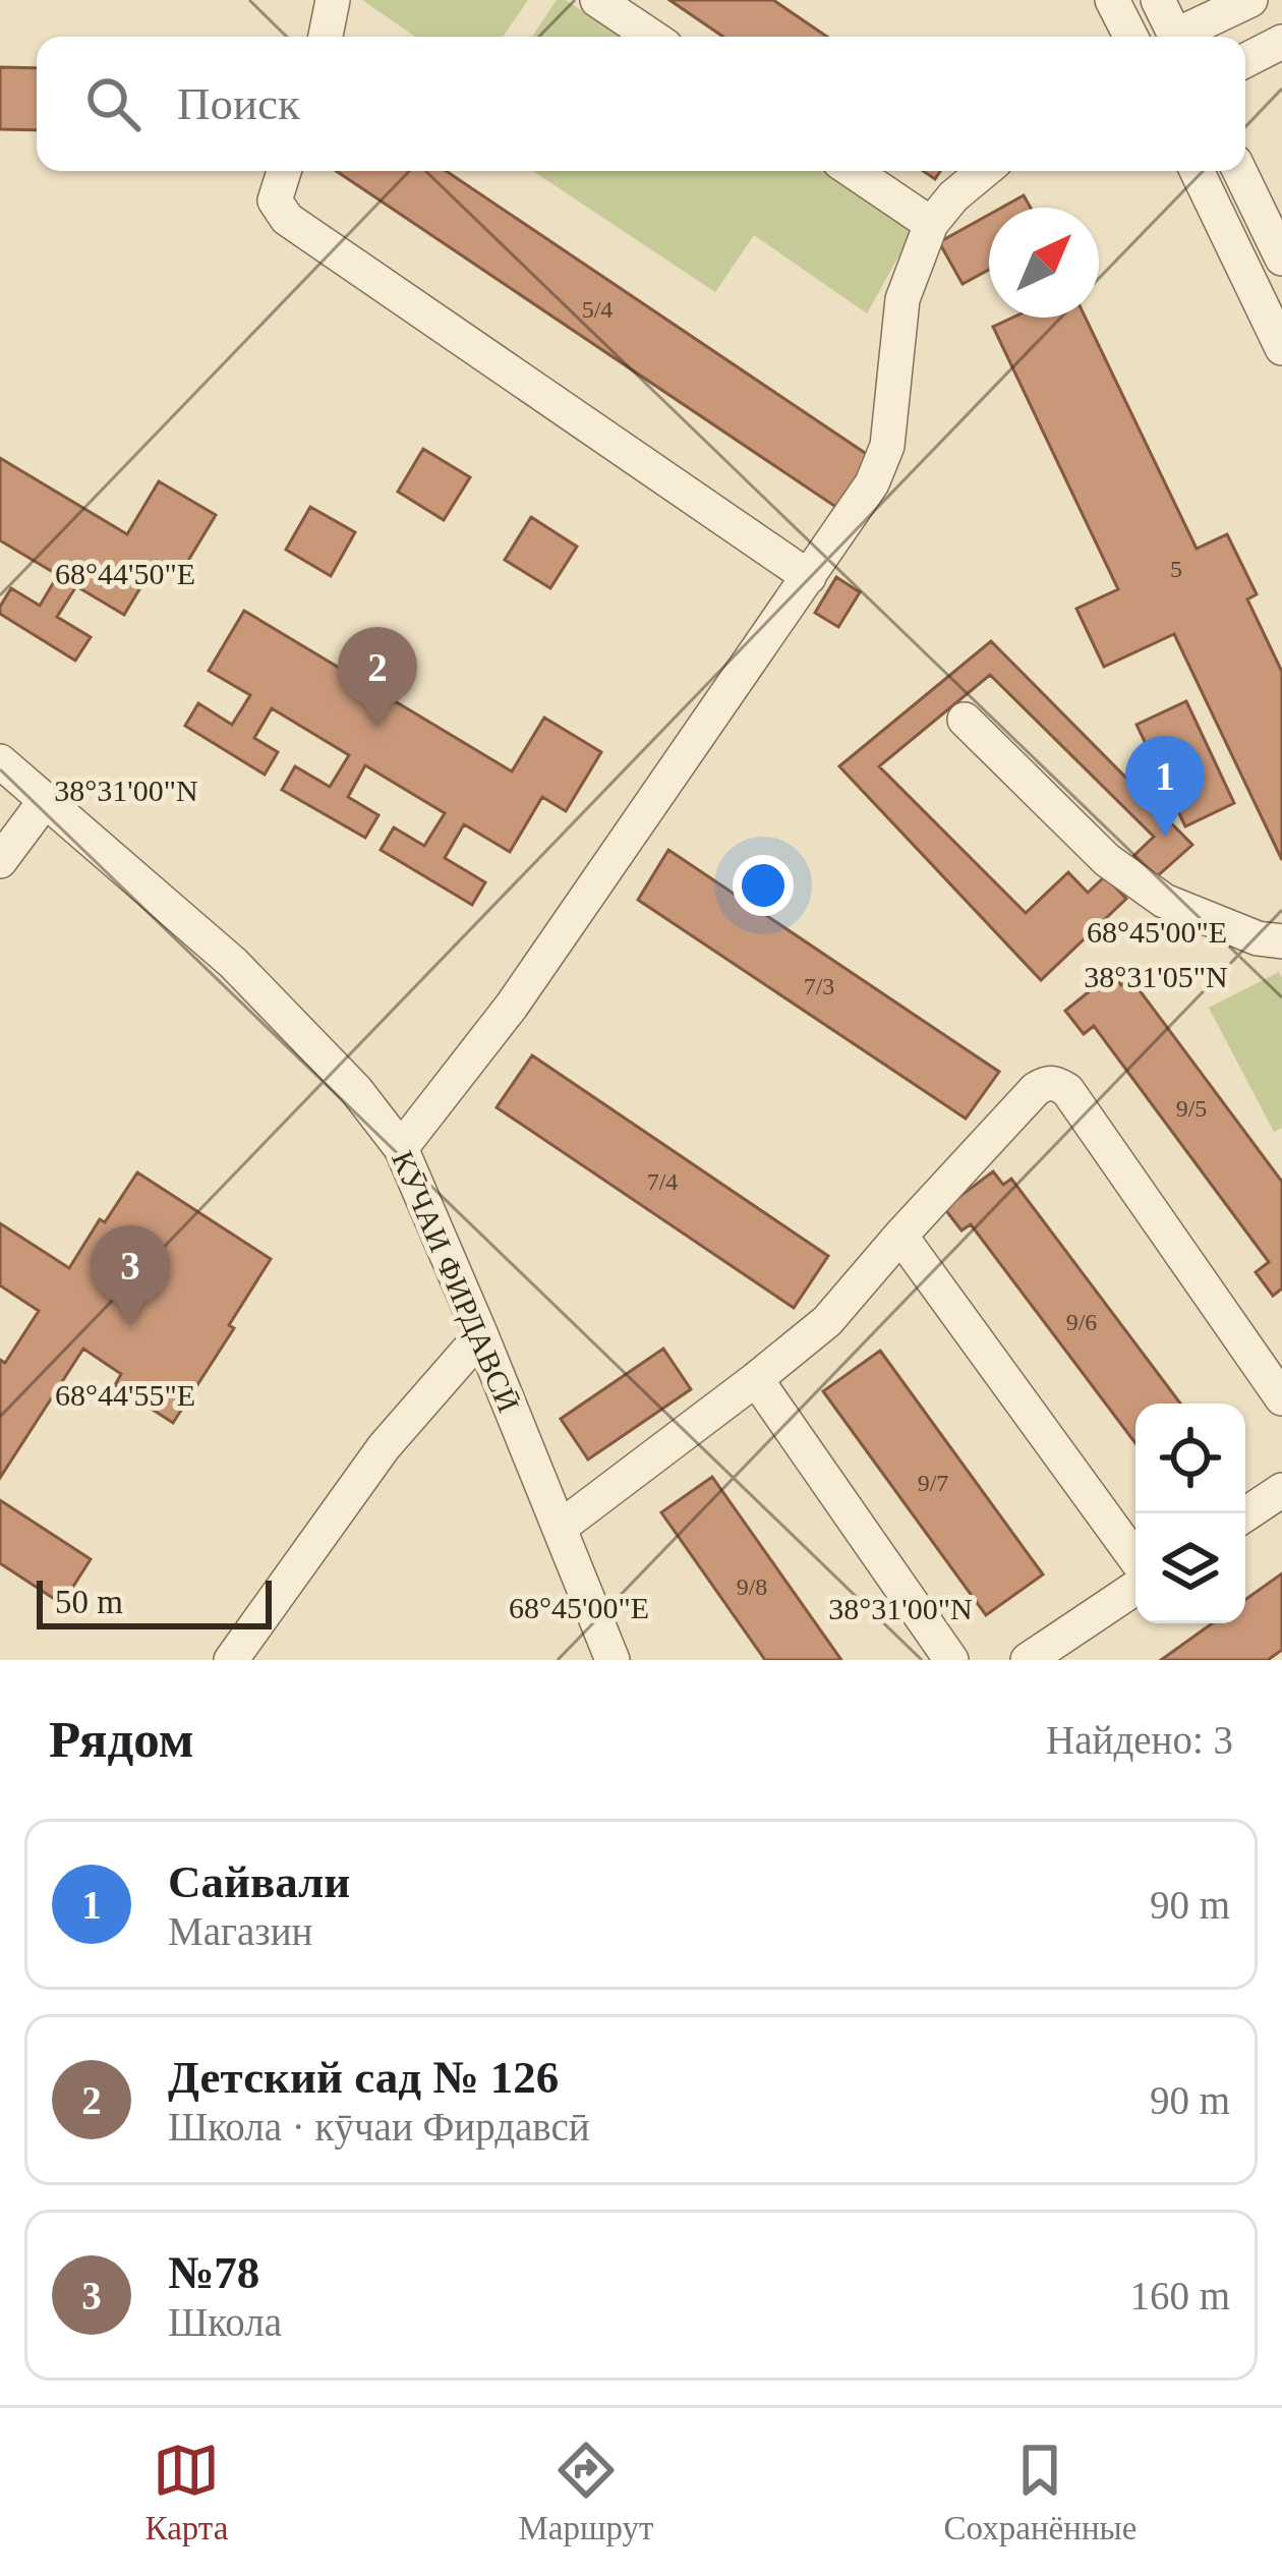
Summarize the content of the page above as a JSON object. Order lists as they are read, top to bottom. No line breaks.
{"streets":{"street":["КӮЧАИ ФИРДАВСӢ"]},"house_numbers":["5/4","5","7/3","9/5","7/4","9/6","9/7","9/8"],"scale_bar":"50 m","north":"top right","page":{"search":"Поиск","pins":["2","1","3"],"scale":"50 m","heading":["Рядом","Найдено: 3"],"list":[{"mark":"1","name":"Сайвали","note":"Магазин","value":"90 m"},{"mark":"2","name":"Детский сад № 126","note":"Школа · кӯчаи Фирдавсӣ","value":"90 m"},{"mark":"3","name":"№78","note":"Школа","value":"160 m"}],"nav":["Карта","Маршрут","Сохранённые"]},"coordinates":["68°44'50\"E","38°31'00\"N","68°45'00\"E","38°31'05\"N","68°44'55\"E"]}
